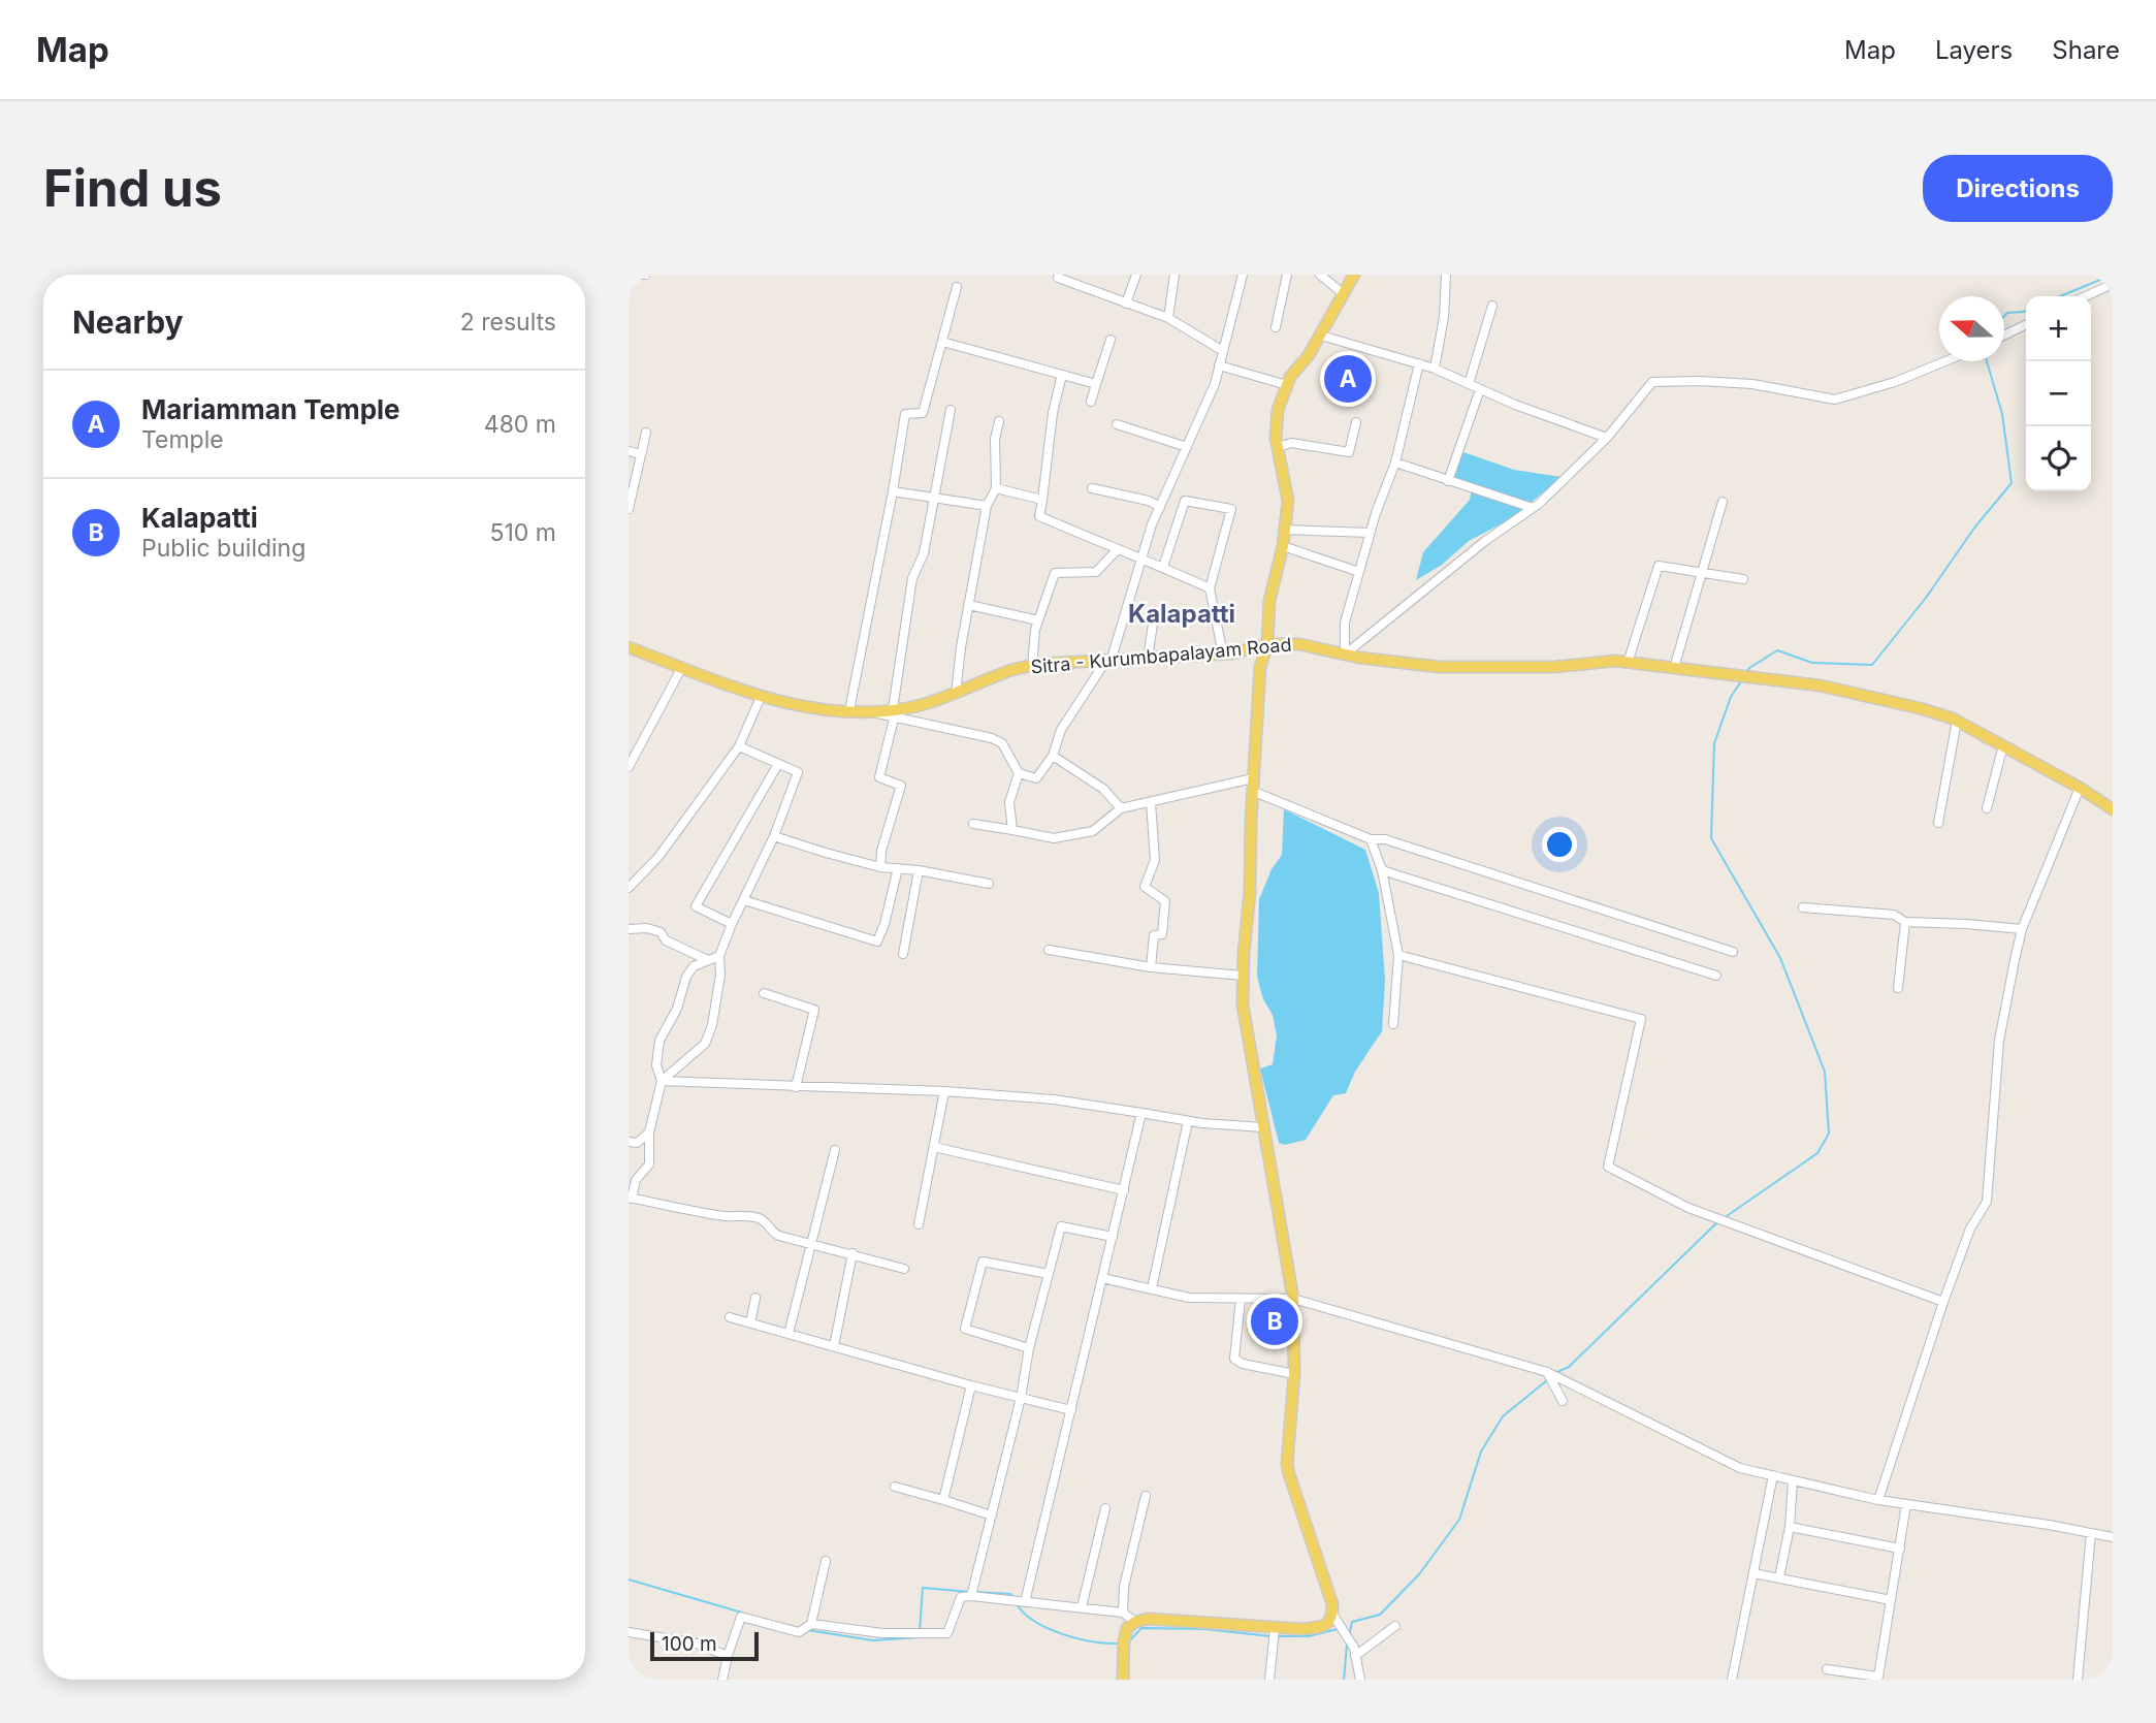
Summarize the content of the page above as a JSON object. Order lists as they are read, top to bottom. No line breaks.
{"streets":{"main road":["Sitra - Kurumbapalayam Road"]},"districts":["Kalapatti"],"scale_bar":"100 m","north":"left","page":{"header":"Map","nav":["Map","Layers","Share"],"buttons":"Directions","title":"Find us","heading":["Nearby","2 results"],"map_buttons":["+","−"],"pins":["A","B"],"list":[{"mark":"A","name":"Mariamman Temple","note":"Temple","value":"480 m"},{"mark":"B","name":"Kalapatti","note":"Public building","value":"510 m"}],"scale":"100 m"}}
